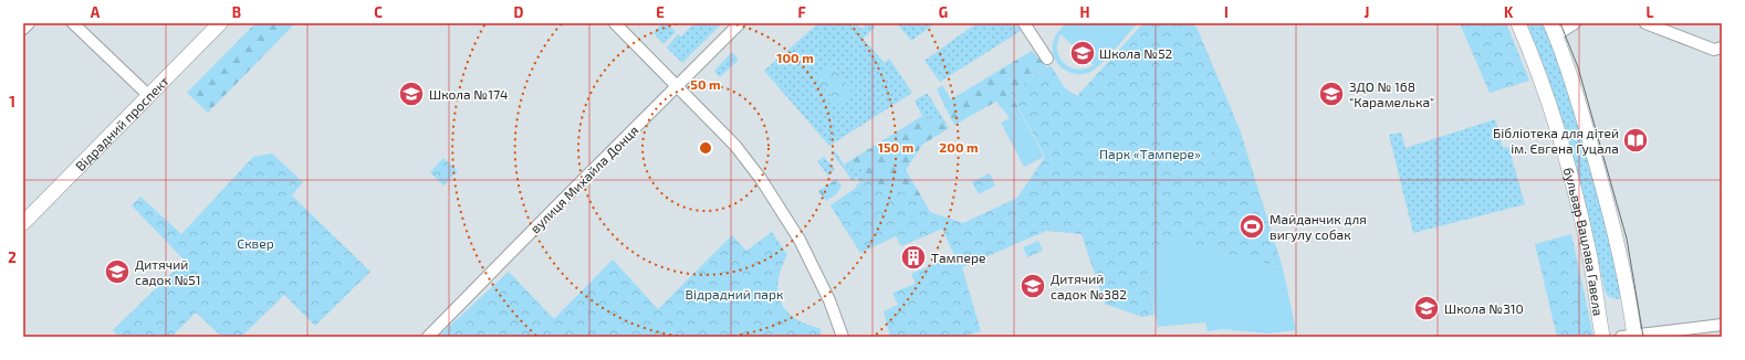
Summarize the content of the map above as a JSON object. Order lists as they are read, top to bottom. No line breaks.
{"streets":{"main road":["Відрадний проспект","бульвар Вацлава Гавела"],"street":["вулиця Михайла Донця"]},"parks":["Парк «Тампере»","Сквер","Відрадний парк"],"places":{"school or university":["Школа №52","Школа №174","ЗДО № 168 \"Карамелька\"","Дитячий садок №51","Дитячий садок №382","Школа №310"],"library":["Бібліотека для дітей ім. Євгена Гуцала"],"sports":["Майданчик для вигулу собак"],"building":["Тампере"]},"grid":{"columns":["A","B","C","D","E","F","G","H","I","J","K","L"],"rows":["1","2"]},"rings":["100 m","50 m","150 m","200 m"]}
